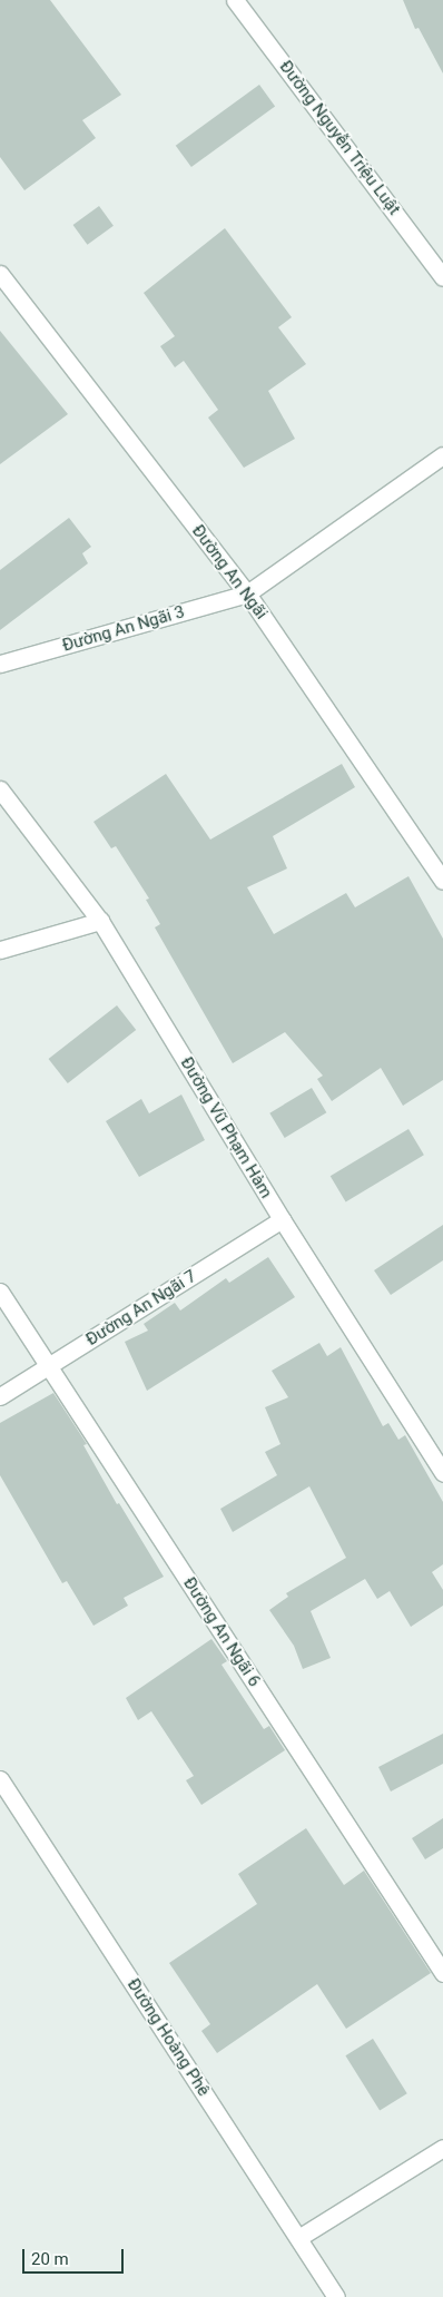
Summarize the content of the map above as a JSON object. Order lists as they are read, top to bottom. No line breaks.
{"streets":{"street":["Đường Nguyễn Triệu Luật","Đường An Ngãi","Đường An Ngãi 3","Đường Vũ Phạm Hàm","Đường An Ngãi 7","Đường An Ngãi 6","Đường Hoàng Phê"]},"crossings":[["Đường An Ngãi","Đường An Ngãi 3"],["Đường Vũ Phạm Hàm","Đường An Ngãi 7"],["Đường An Ngãi 7","Đường An Ngãi 6"]],"scale_bar":"20 m"}
